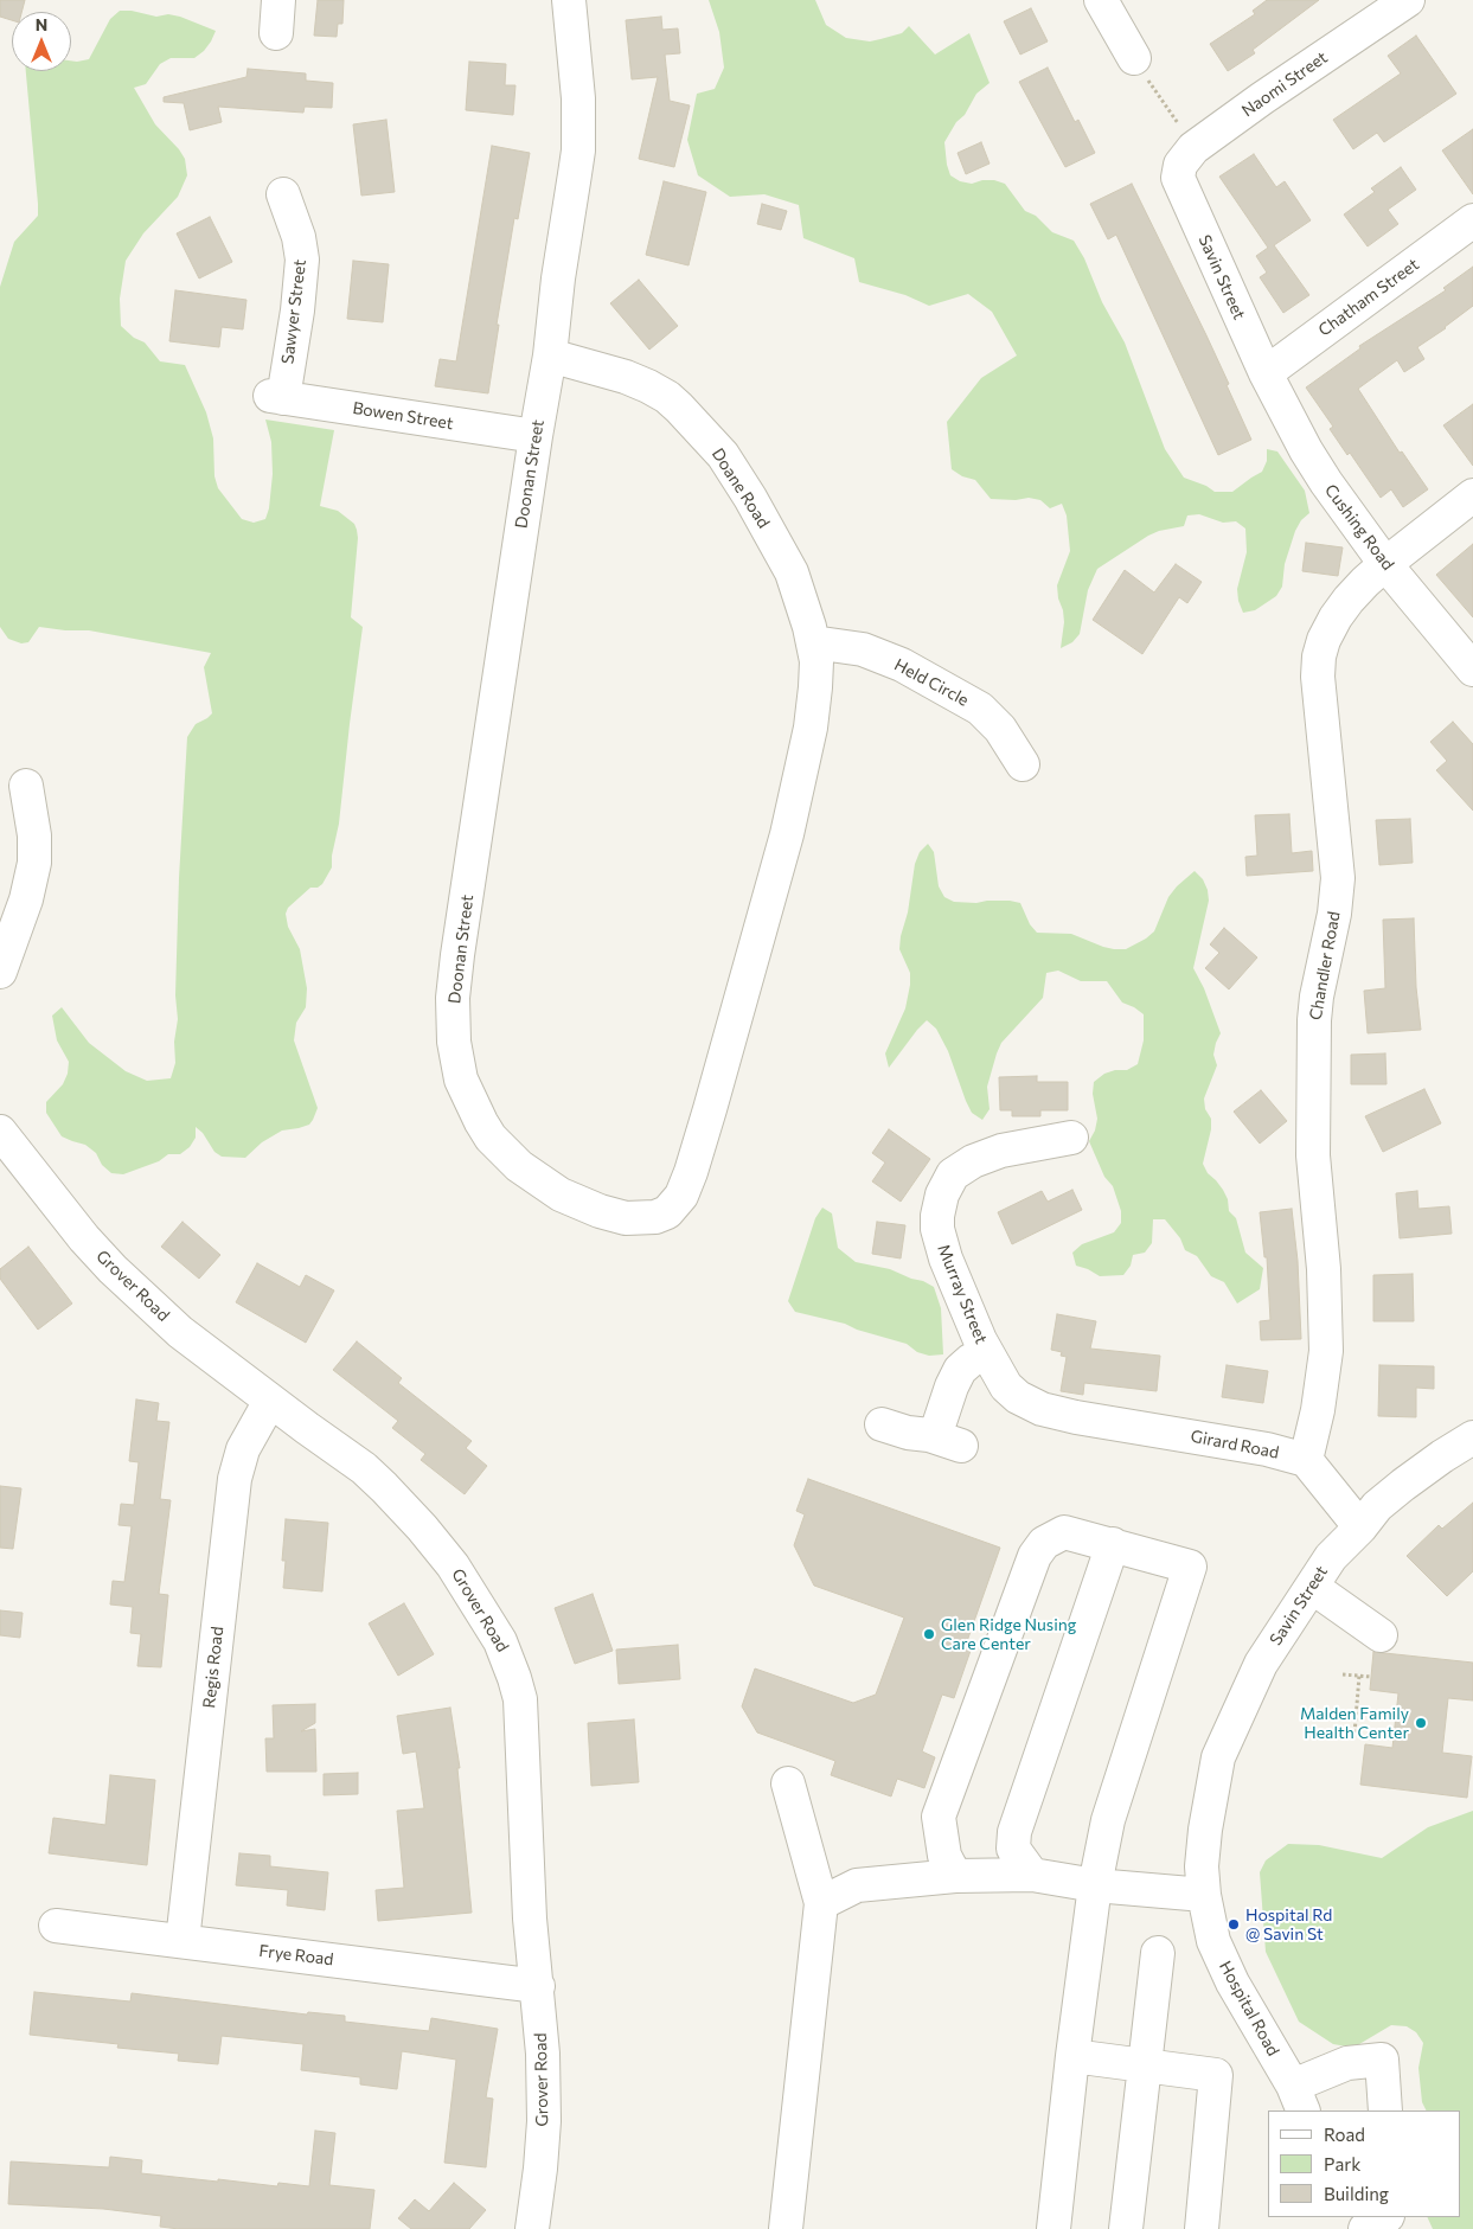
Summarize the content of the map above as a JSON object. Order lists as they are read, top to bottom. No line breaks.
{"streets":{"street":["Naomi Street","Savin Street","Chatham Street","Sawyer Street","Bowen Street","Doonan Street","Doane Road","Cushing Road","Held Circle","Chandler Road","Grover Road","Murray Street","Girard Road","Regis Road","Frye Road","Hospital Road"]},"crossings":[["Naomi Street","Savin Street"],["Savin Street","Chatham Street"],["Savin Street","Cushing Road"],["Savin Street","Hospital Road"],["Chatham Street","Cushing Road"],["Sawyer Street","Bowen Street"],["Bowen Street","Doonan Street"],["Doonan Street","Doane Road"],["Doonan Street","Held Circle"],["Doane Road","Held Circle"],["Cushing Road","Chandler Road"],["Chandler Road","Girard Road"],["Grover Road","Regis Road"],["Grover Road","Frye Road"],["Murray Street","Girard Road"],["Regis Road","Frye Road"]],"places":["Glen Ridge Nusing Care Center","Malden Family Health Center","Hospital Rd @ Savin St"],"legend":["Road","Park","Building"],"north":"top"}
